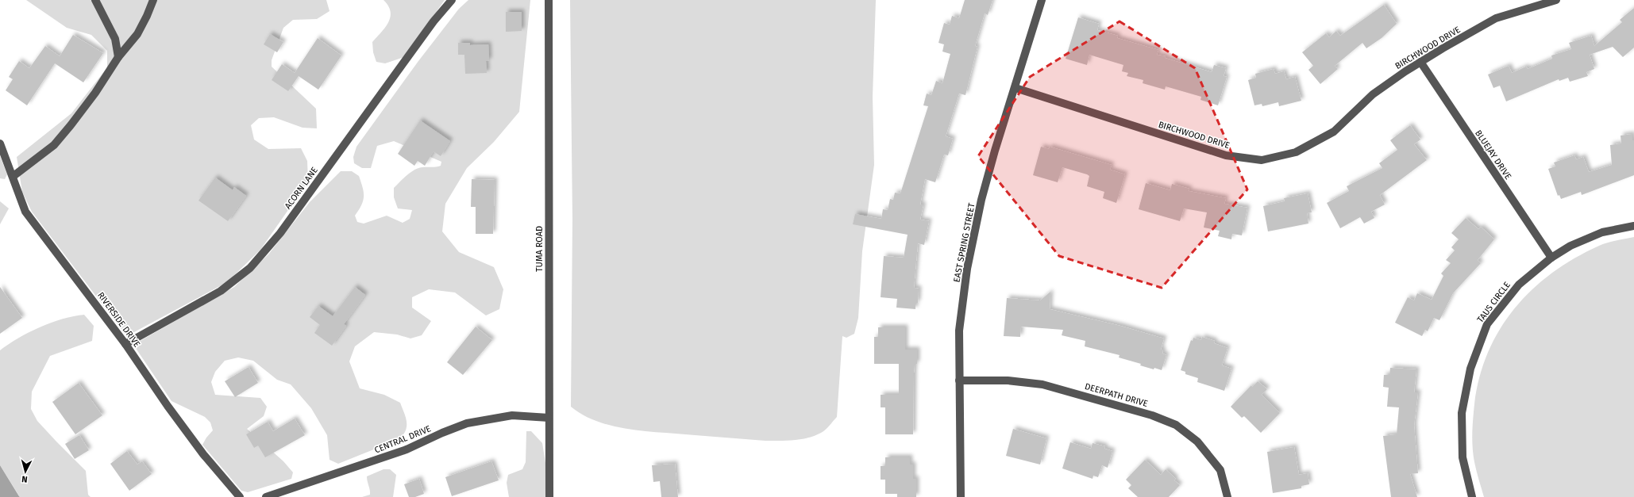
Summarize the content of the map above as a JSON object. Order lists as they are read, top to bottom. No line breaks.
{"streets":{"street":["BIRCHWOOD DRIVE","BLUEJAY DRIVE","ACORN LANE","EAST SPRING STREET","TUMA ROAD","TAUS CIRCLE","RIVERSIDE DRIVE","DEERPATH DRIVE","CENTRAL DRIVE"]},"crossings":[["BIRCHWOOD DRIVE","BLUEJAY DRIVE"],["BIRCHWOOD DRIVE","EAST SPRING STREET"],["BLUEJAY DRIVE","TAUS CIRCLE"],["ACORN LANE","RIVERSIDE DRIVE"],["EAST SPRING STREET","DEERPATH DRIVE"],["TUMA ROAD","CENTRAL DRIVE"]],"north":"bottom"}
